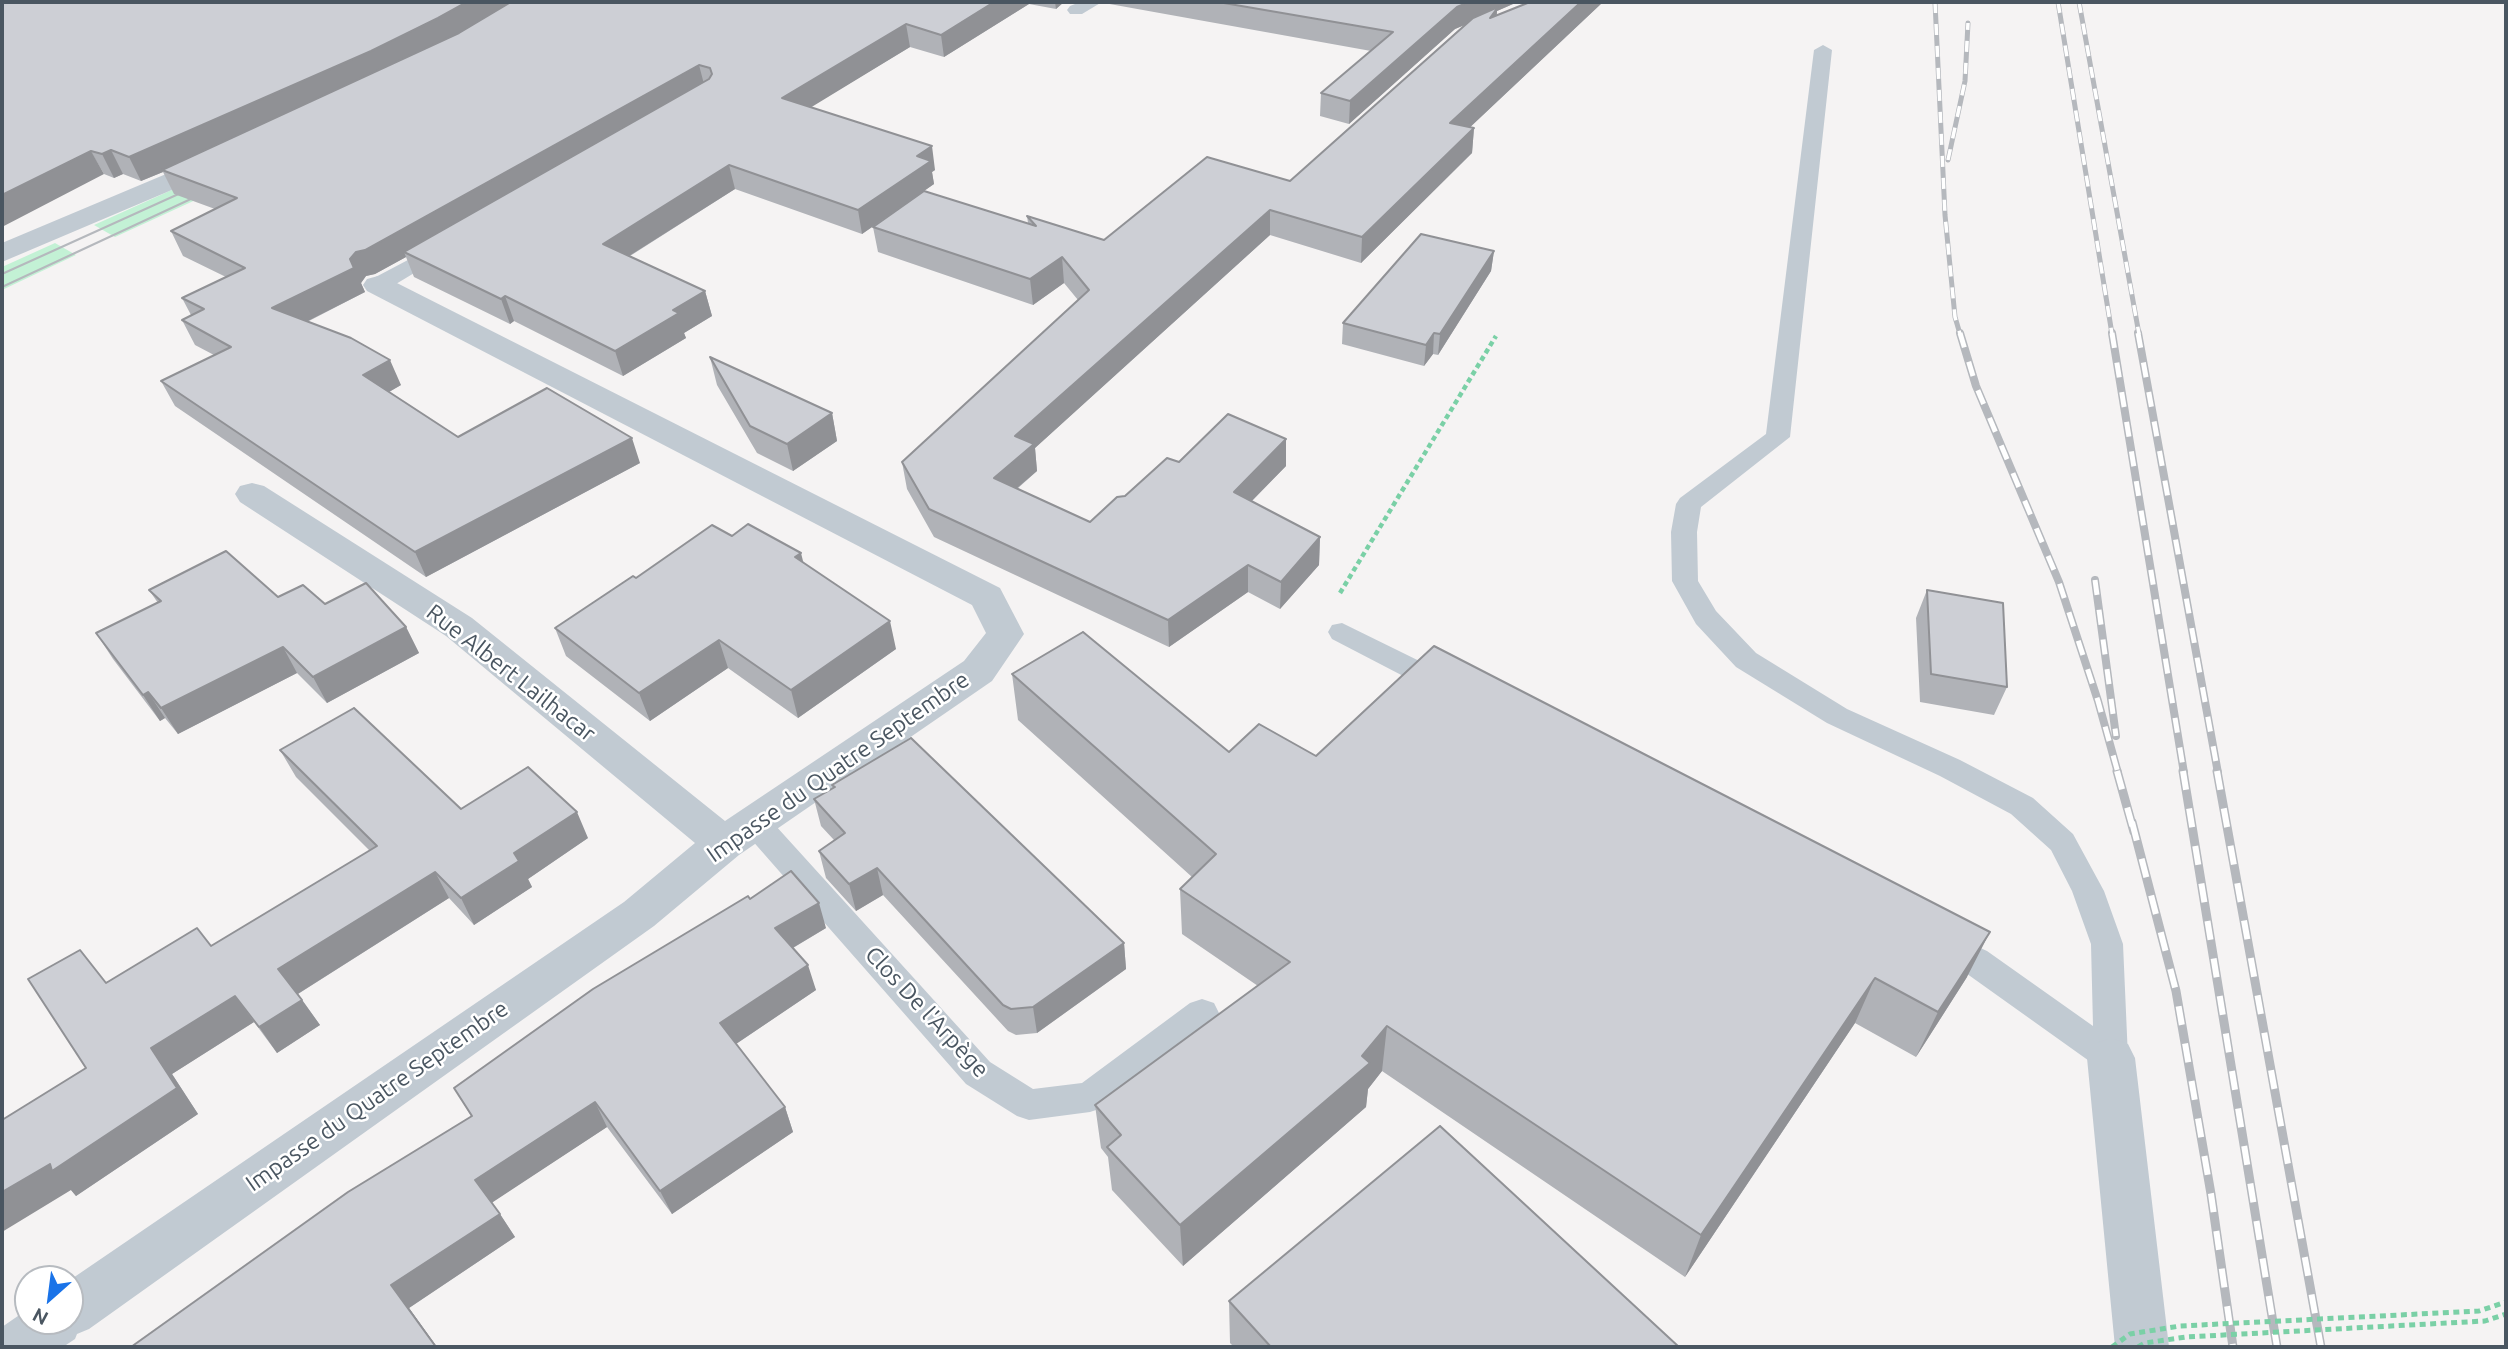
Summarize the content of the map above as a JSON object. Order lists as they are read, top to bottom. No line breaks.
{"streets":{"street":["Rue Albert Lailhacar","Impasse du Quatre Septembre"],"lane":["Clos De l'Arpège"]},"crossings":[["Rue Albert Lailhacar","Impasse du Quatre Septembre"],["Rue Albert Lailhacar","Clos De l'Arpège"],["Impasse du Quatre Septembre","Clos De l'Arpège"]],"north":"bottom left"}
